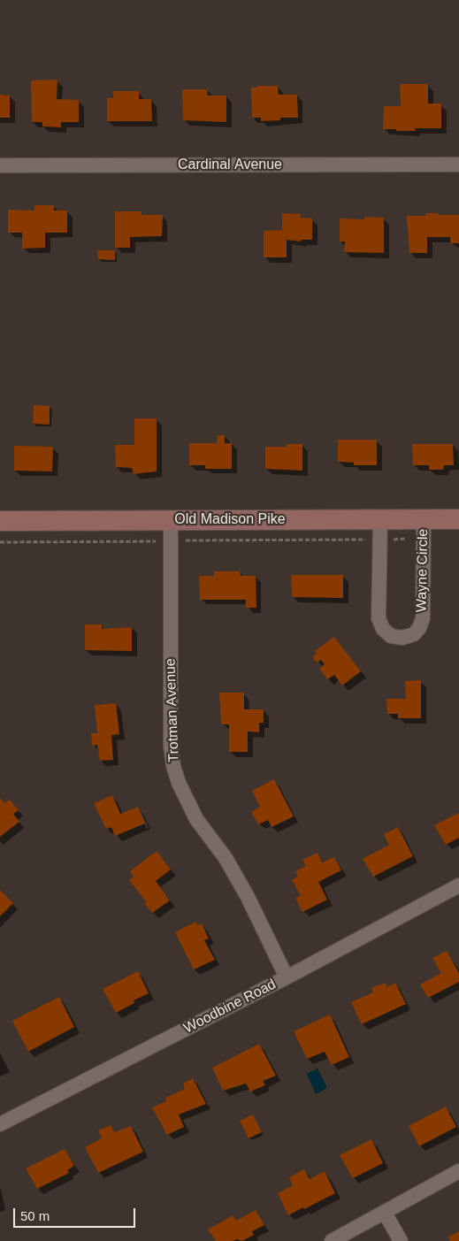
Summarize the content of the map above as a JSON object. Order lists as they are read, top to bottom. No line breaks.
{"streets":{"main road":["Old Madison Pike"],"street":["Cardinal Avenue","Wayne Circle","Trotman Avenue","Woodbine Road"]},"crossings":[["Old Madison Pike","Wayne Circle"],["Old Madison Pike","Trotman Avenue"],["Trotman Avenue","Woodbine Road"]],"scale_bar":"50 m"}
